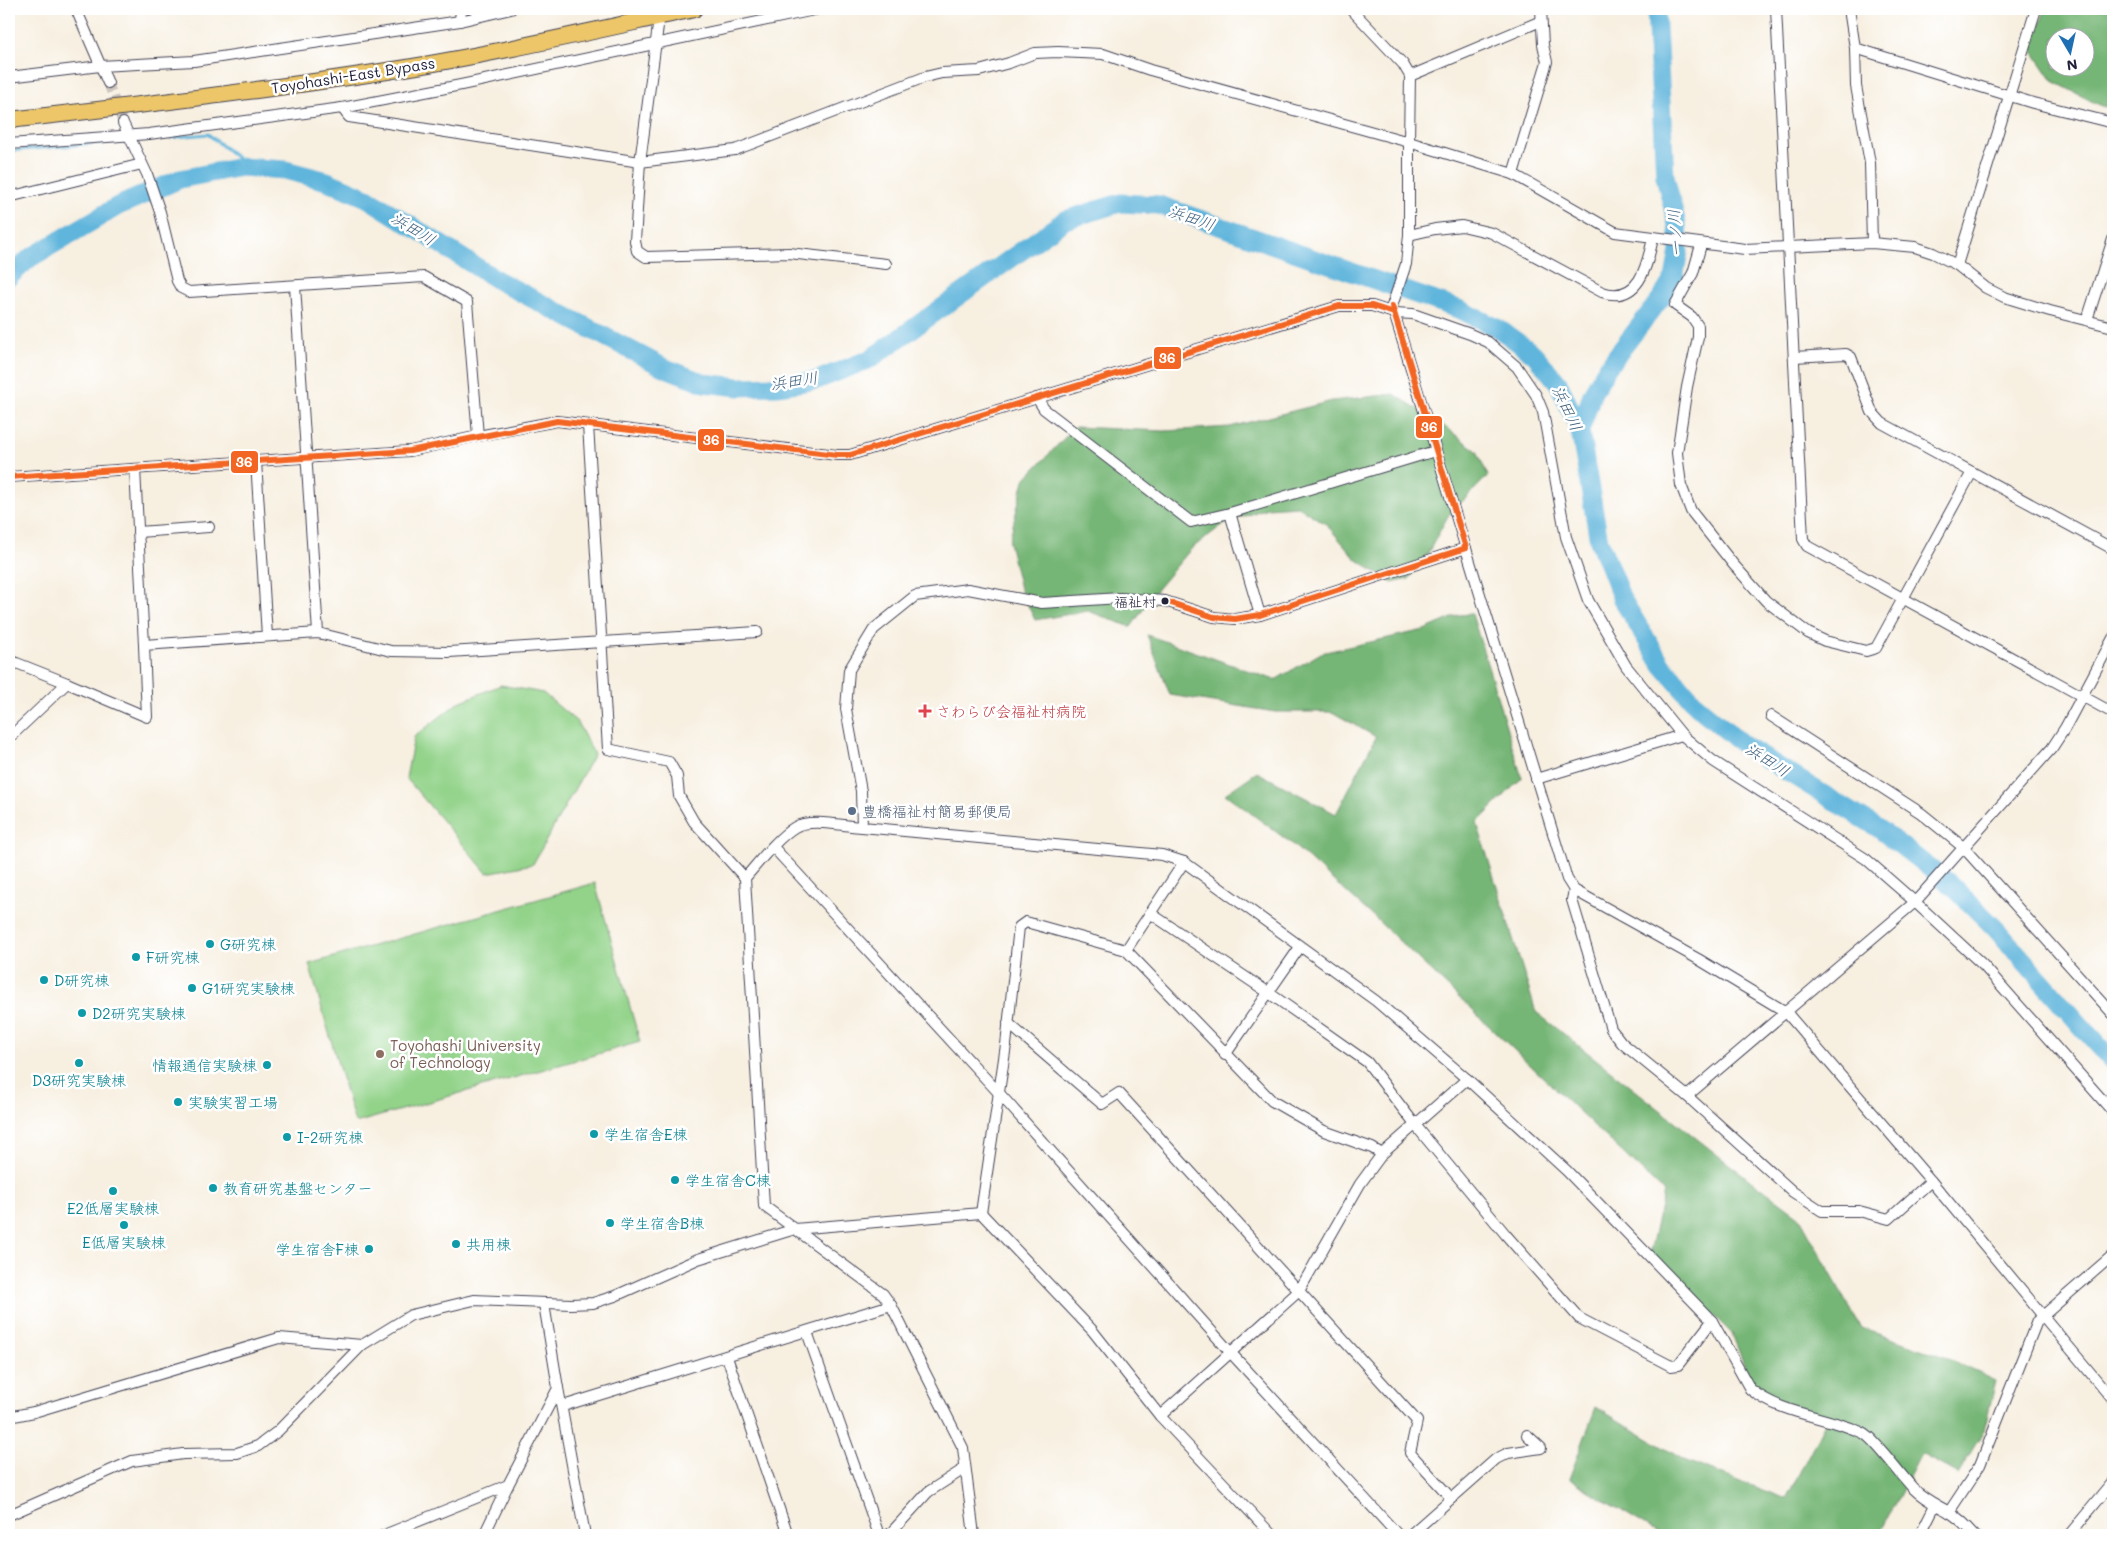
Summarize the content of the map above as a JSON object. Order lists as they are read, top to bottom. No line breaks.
{"streets":{"highway":["Toyohashi-East Bypass"]},"water":["浜田川","一ノ川"],"places":{"other":["福祉村","豊橋福祉村簡易郵便局","G研究棟","F研究棟","D研究棟","G1研究実験棟","D2研究実験棟","Toyohashi University of Technology","D3研究実験棟","情報通信実験棟","実験実習工場","学生宿舎E棟","I-2研究棟","学生宿舎C棟","教育研究基盤センター","E2低層実験棟","学生宿舎B棟","E低層実験棟","共用棟","学生宿舎F棟"],"health":["さわらび会福祉村病院"]},"lines":["transit line 36"],"north":"bottom"}
